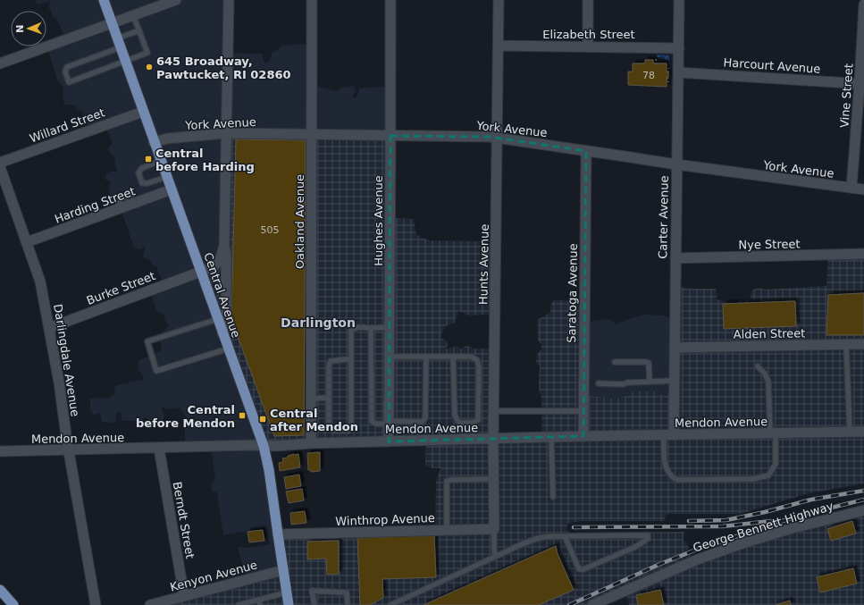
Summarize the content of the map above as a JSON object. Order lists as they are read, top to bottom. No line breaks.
{"streets":{"main road":["Central Avenue"],"street":["Elizabeth Street","Harcourt Avenue","Vine Street","York Avenue","Willard Street","Harding Street","Carter Avenue","Hughes Avenue","Oakland Avenue","Nye Street","Hunts Avenue","Burke Street","Saratoga Avenue","Alden Street","Darlingdale Avenue","Mendon Avenue","Winthrop Avenue","Berndt Street","George Bennett Highway","Kenyon Avenue"]},"crossings":[["Elizabeth Street","Carter Avenue"],["Elizabeth Street","Hunts Avenue"],["Harcourt Avenue","Vine Street"],["Harcourt Avenue","Carter Avenue"],["Vine Street","York Avenue"],["York Avenue","Carter Avenue"],["York Avenue","Hughes Avenue"],["York Avenue","Oakland Avenue"],["York Avenue","Hunts Avenue"],["York Avenue","Saratoga Avenue"],["York Avenue","Central Avenue"],["Willard Street","Central Avenue"],["Harding Street","Central Avenue"],["Harding Street","Darlingdale Avenue"],["Carter Avenue","Nye Street"],["Carter Avenue","Alden Street"],["Carter Avenue","Mendon Avenue"],["Hughes Avenue","Mendon Avenue"],["Oakland Avenue","Mendon Avenue"],["Hunts Avenue","Mendon Avenue"],["Hunts Avenue","Winthrop Avenue"],["Burke Street","Central Avenue"],["Burke Street","Darlingdale Avenue"],["Saratoga Avenue","Mendon Avenue"],["Central Avenue","Mendon Avenue"],["Central Avenue","Winthrop Avenue"],["Central Avenue","Kenyon Avenue"],["Darlingdale Avenue","Mendon Avenue"],["Mendon Avenue","Berndt Street"],["Berndt Street","Kenyon Avenue"]],"districts":["Darlington"],"places":{"other":["645 Broadway, Pawtucket, RI 02860"],"transit":["Central before Harding","Central before Mendon","Central after Mendon"]},"house_numbers":["78","505"],"north":"left"}
